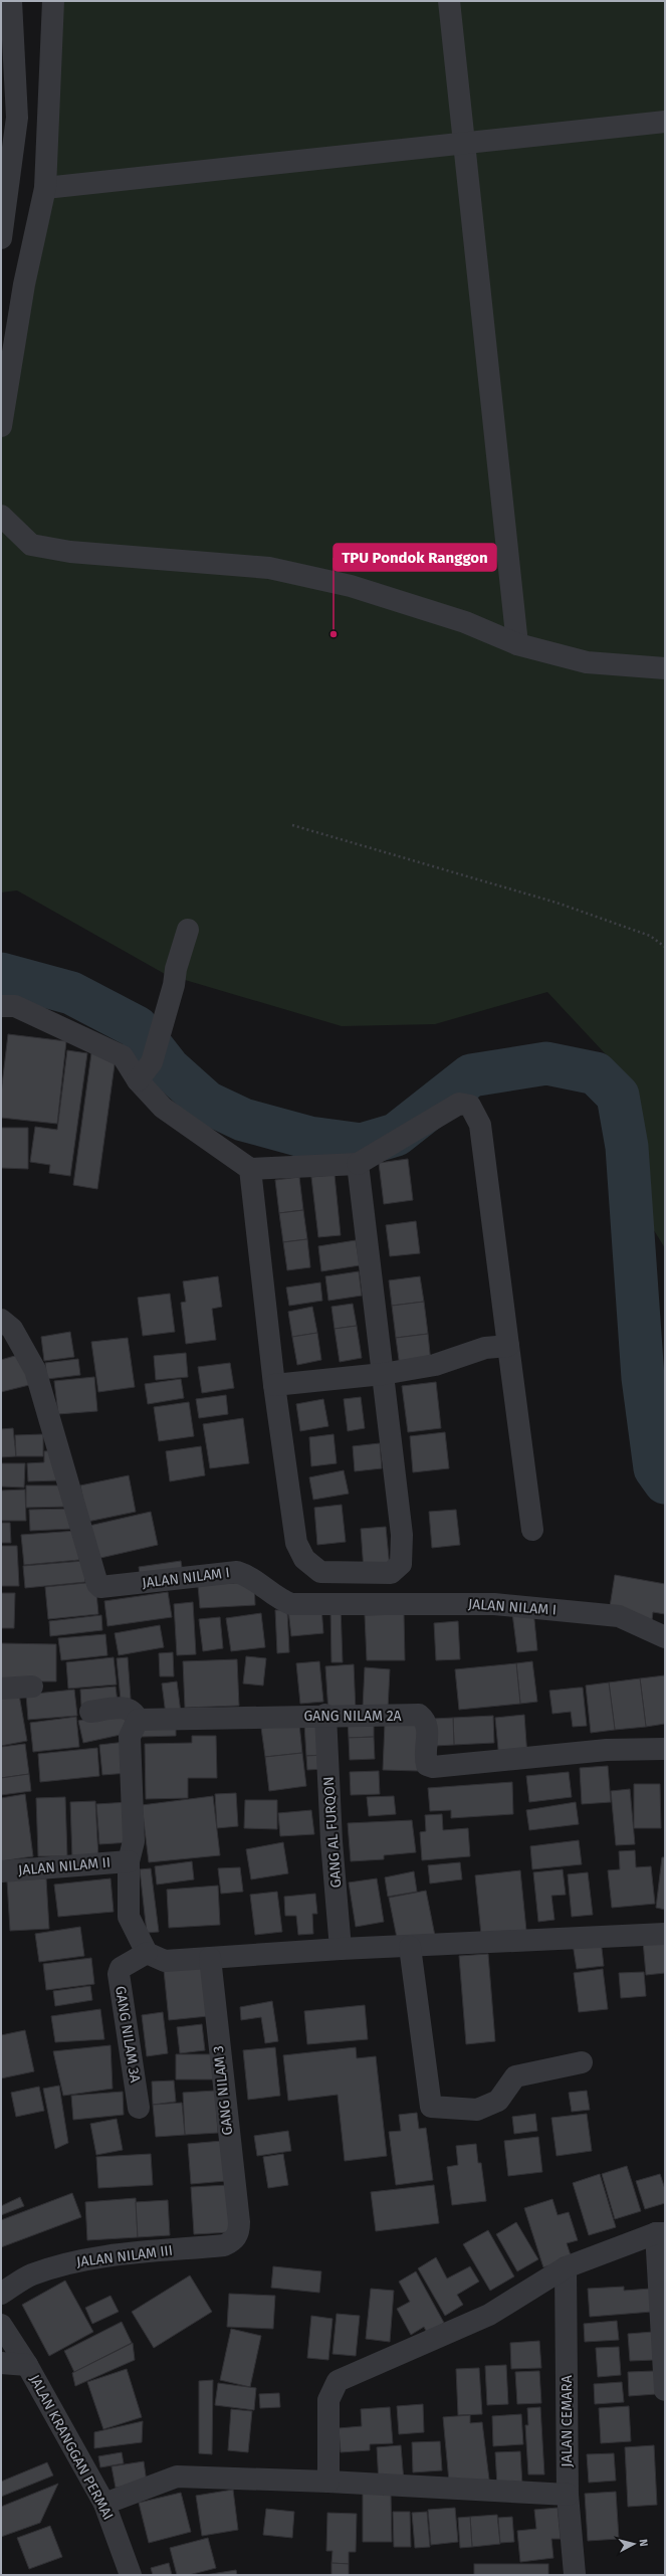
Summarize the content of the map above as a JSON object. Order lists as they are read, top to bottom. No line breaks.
{"streets":{"street":["JALAN NILAM I","GANG NILAM 2A","GANG AL FURQON","JALAN NILAM II","GANG NILAM 3A","GANG NILAM 3","JALAN NILAM III","JALAN CEMARA","JALAN KRANGGAN PERMAI"]},"crossings":[["GANG NILAM 2A","GANG AL FURQON"],["GANG NILAM 3","JALAN NILAM III"]],"places":["TPU Pondok Ranggon"],"north":"right"}
